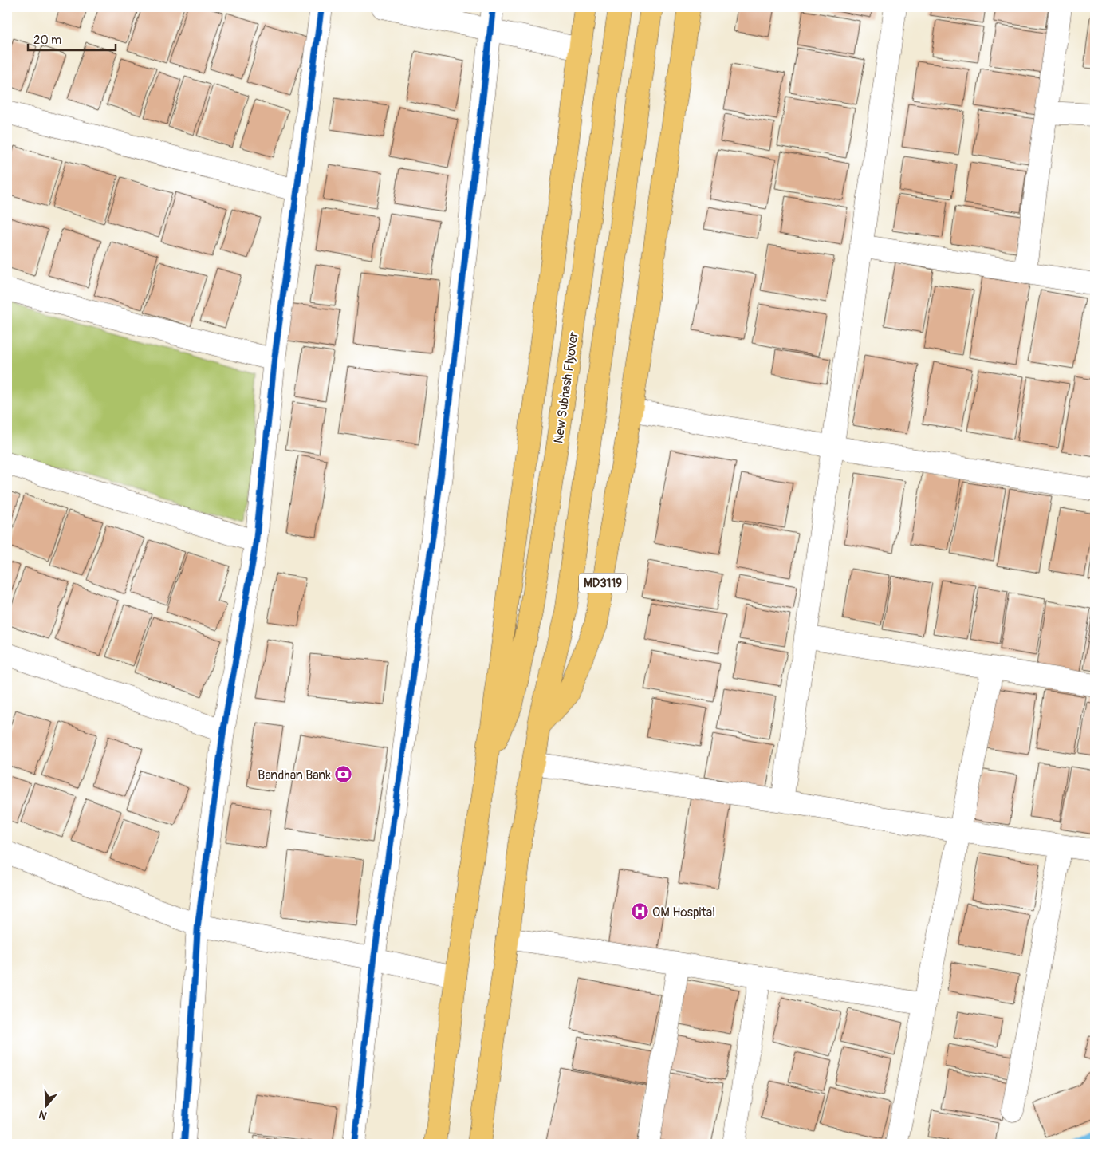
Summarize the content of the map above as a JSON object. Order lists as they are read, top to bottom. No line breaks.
{"streets":{"main road":["New Subhash Flyover","MD3119"]},"places":{"bank":["Bandhan Bank"],"hospital":["OM Hospital"]},"scale_bar":"20 m","north":"bottom"}
